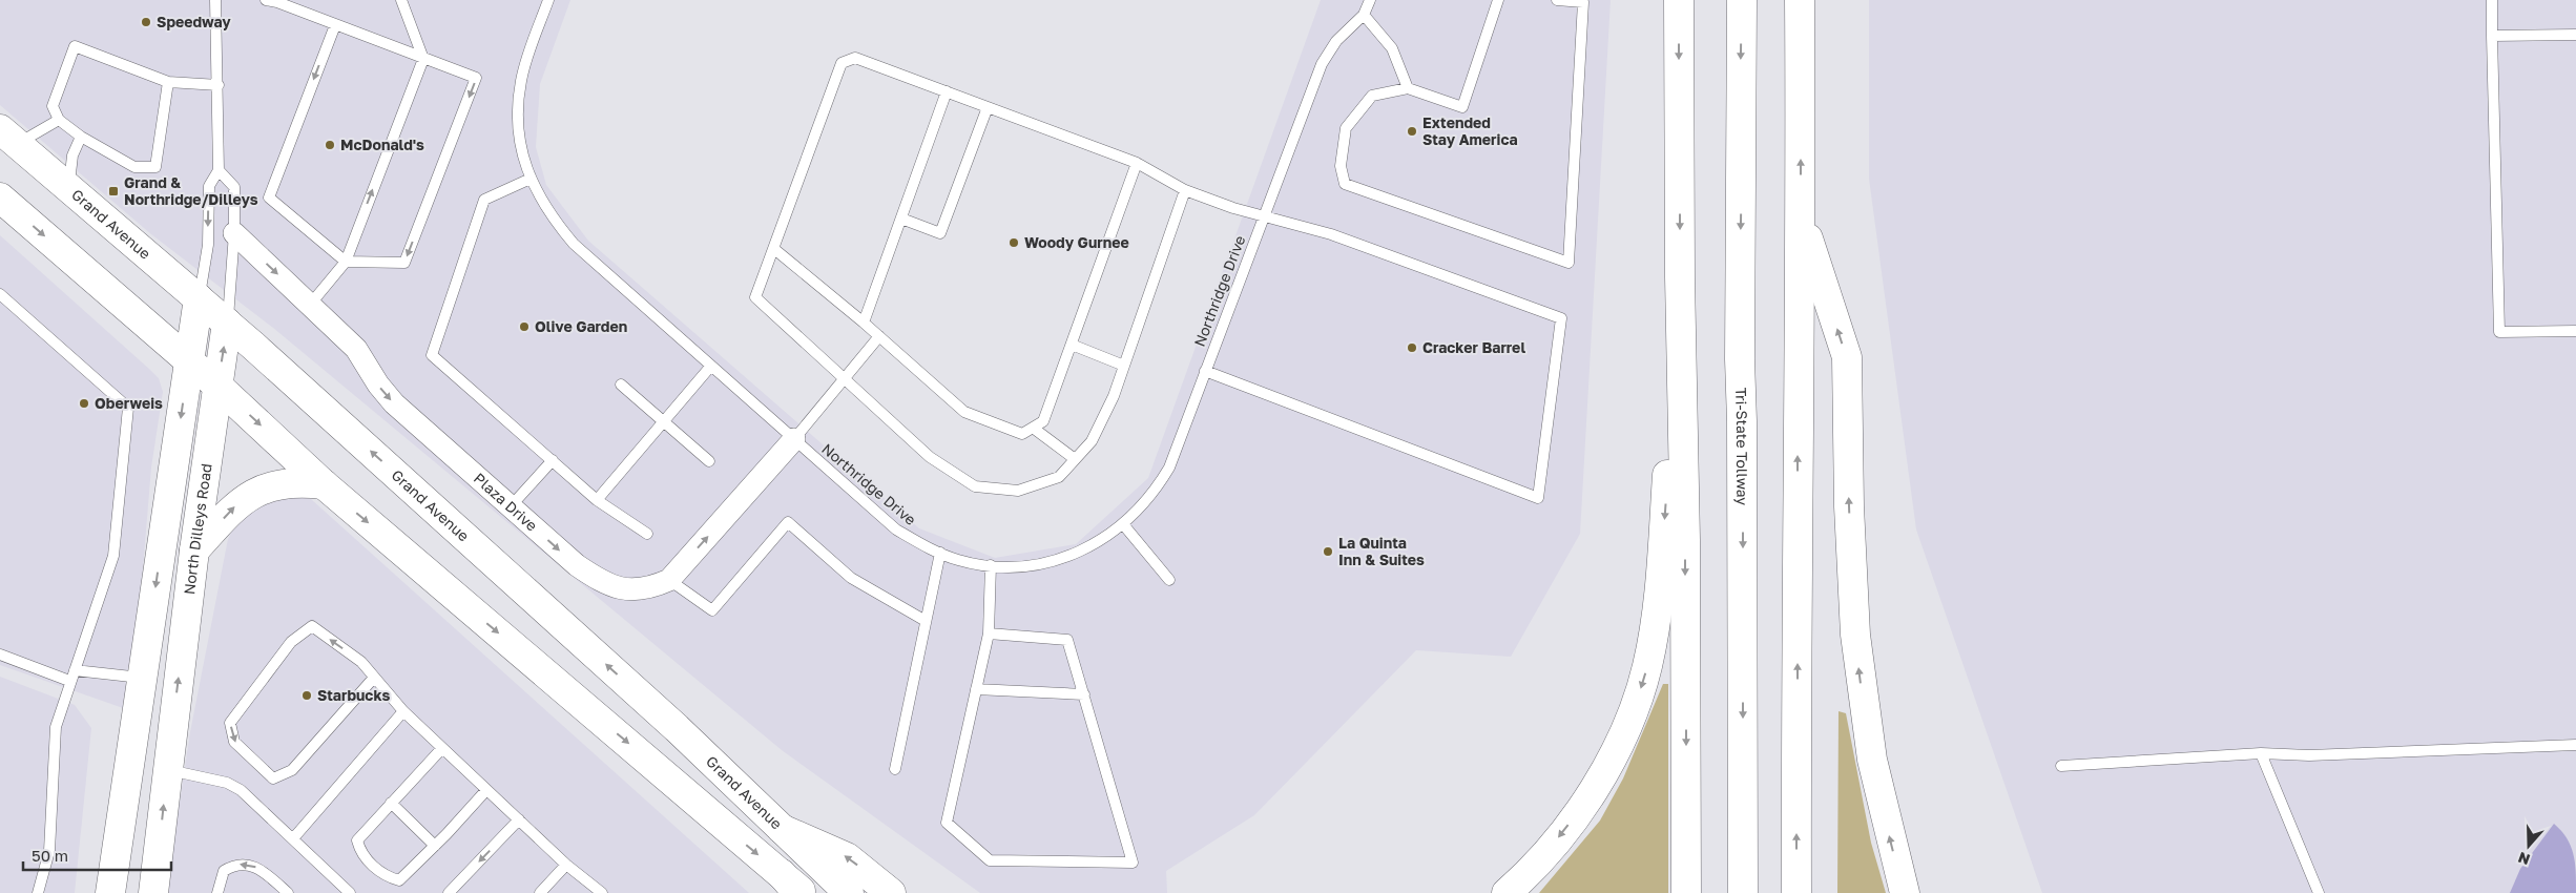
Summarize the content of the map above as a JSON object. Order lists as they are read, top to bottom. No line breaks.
{"streets":{"main road":["Grand Avenue","Tri-State Tollway","North Dilleys Road"],"street":["Plaza Drive"],"lane":["Northridge Drive"]},"crossings":[["Grand Avenue","North Dilleys Road"],["Northridge Drive","Plaza Drive"],["Plaza Drive","North Dilleys Road"]],"places":{"other":["Speedway","Extended Stay America","McDonald's","Woody Gurnee","Olive Garden","Cracker Barrel","Oberweis","La Quinta Inn & Suites","Starbucks"],"transit":["Grand & Northridge/Dilleys"]},"scale_bar":"50 m","north":"bottom"}
